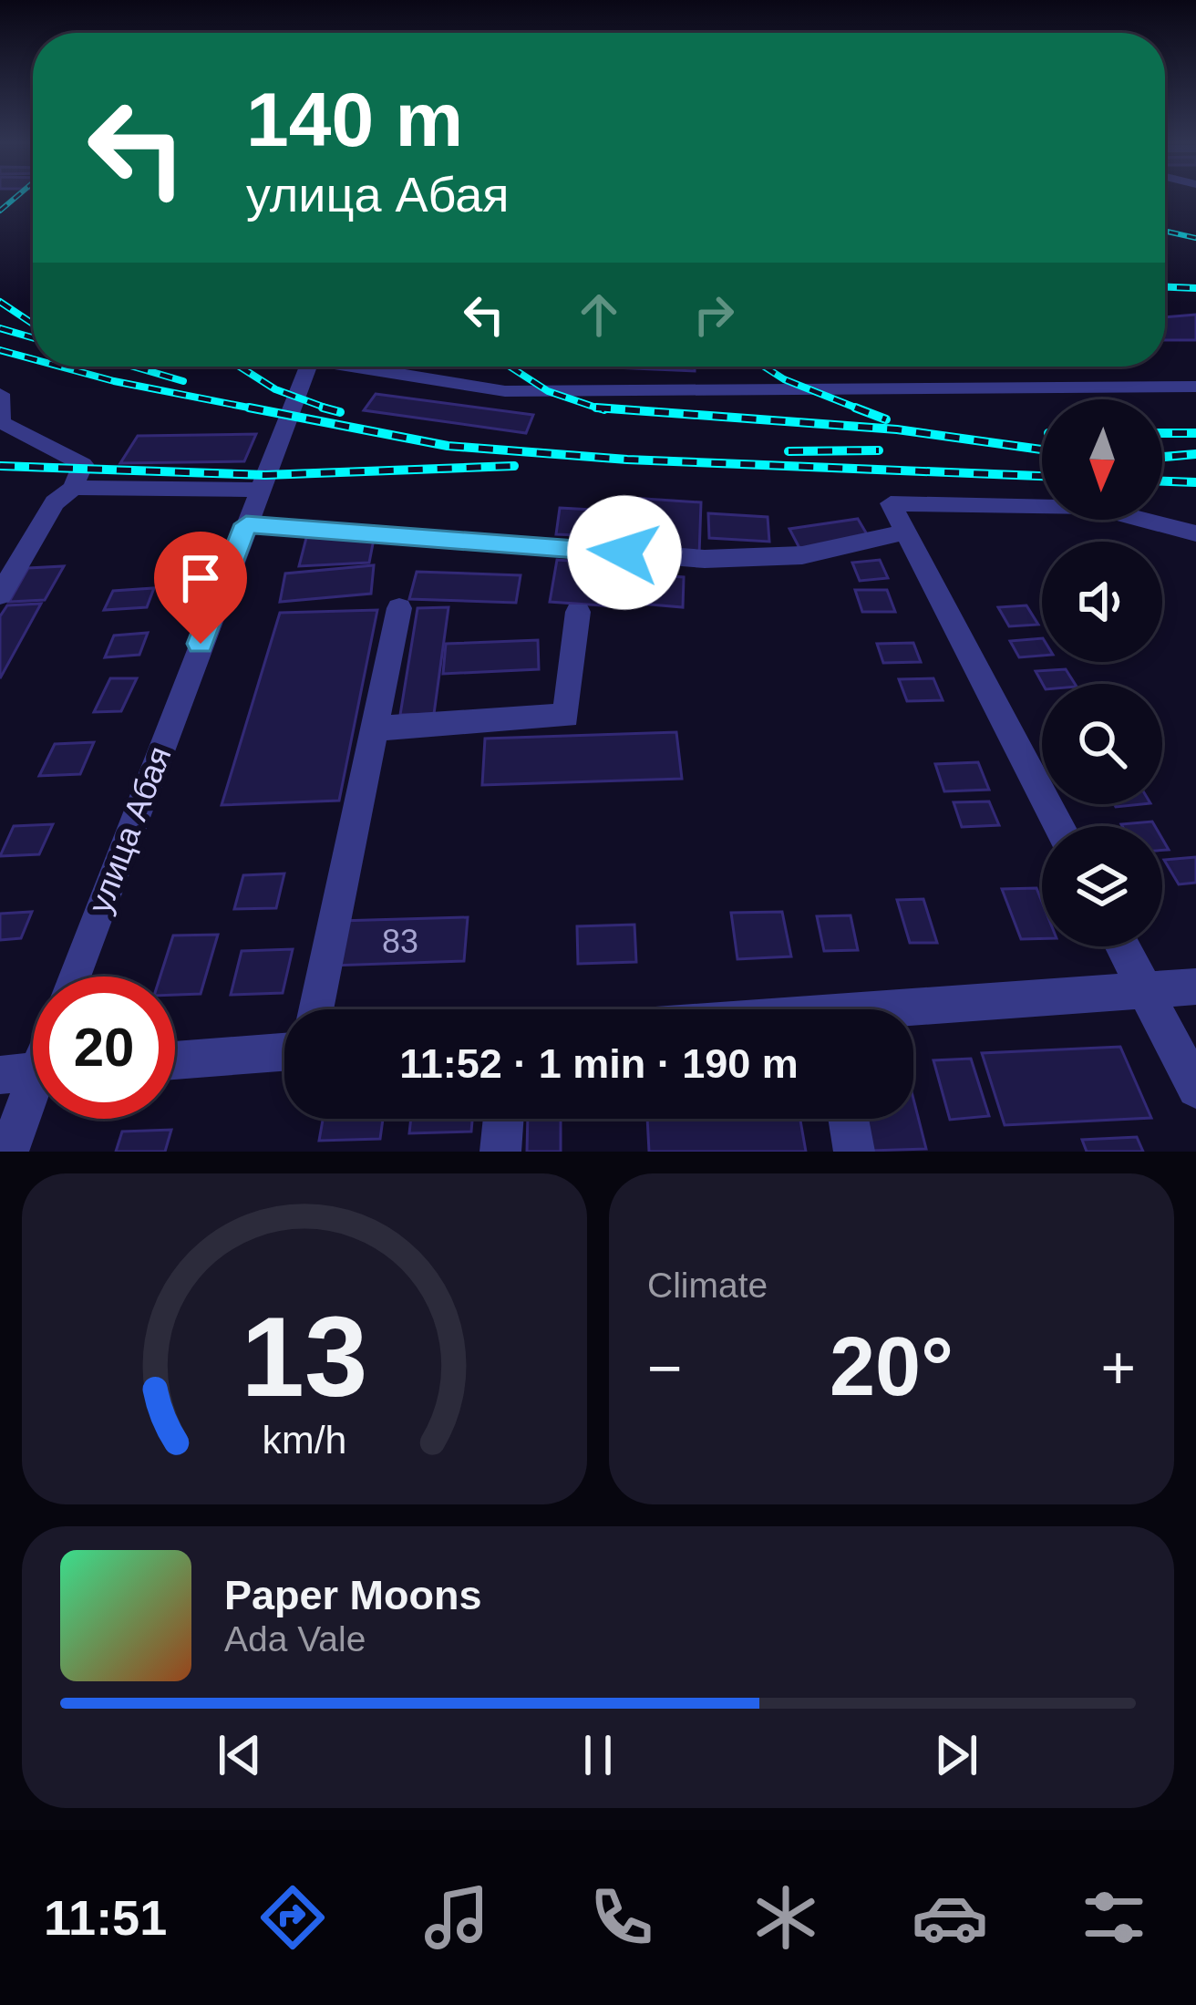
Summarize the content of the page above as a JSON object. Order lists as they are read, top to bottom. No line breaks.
{"streets":{"street":["улица Абая"]},"house_numbers":["83"],"north":"bottom","page":{"turn":["140 m","улица Абая"],"limit":"20","trip":"11:52 · 1 min · 190 m","tile":"Climate","heat":["−","20°","+"],"song":["Paper Moons","Ada Vale"],"tabs":"11:51","gauge":["13","km/h"]}}
